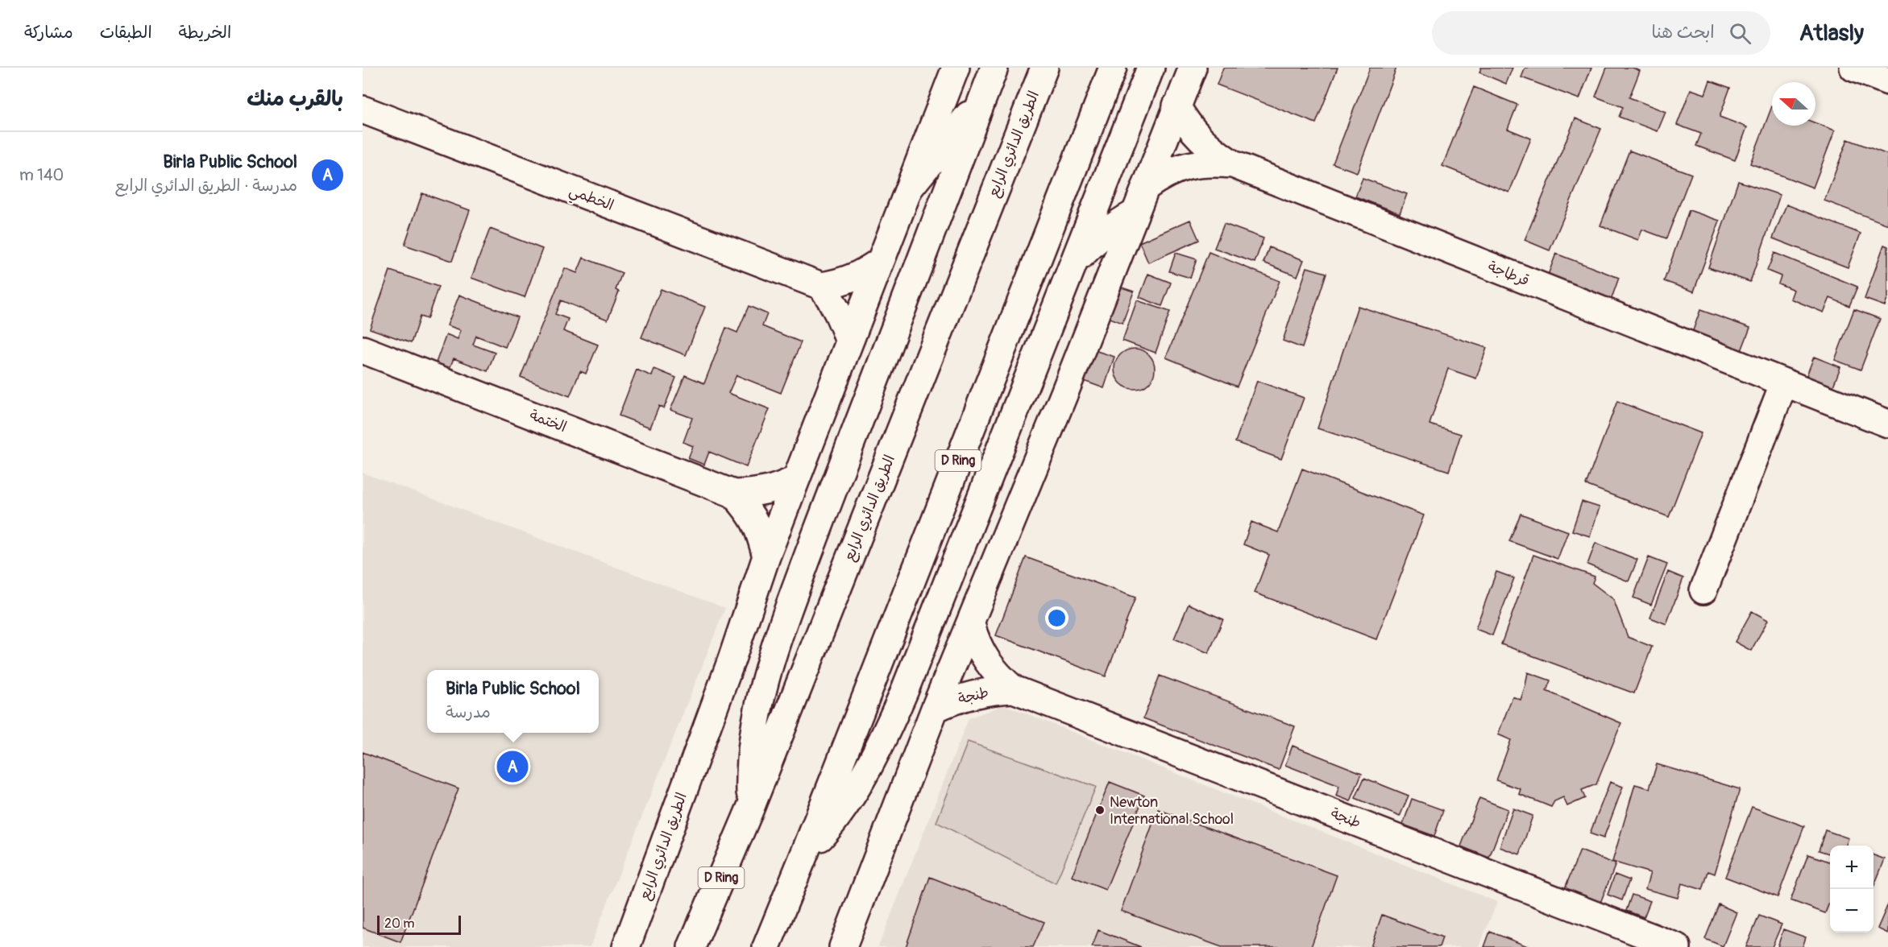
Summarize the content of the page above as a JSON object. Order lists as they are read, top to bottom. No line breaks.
{"streets":{"street":["الطريق الدائري الرابع","الخطمي","قرطاجة","الختمة","D Ring","طنجة"]},"crossings":[["الطريق الدائري الرابع","الختمة"],["الطريق الدائري الرابع","D Ring"]],"places":["Newton International School"],"scale_bar":"20 m","north":"left","page":{"header":"Atlasly","search":"ابحث هنا","nav":["الخريطة","الطبقات","مشاركة"],"heading":"بالقرب منك","list":[{"mark":"A","name":"Birla Public School","note":"مدرسة · الطريق الدائري الرابع","value":"140 m"}],"popup":["Birla Public School","مدرسة"],"pins":"A","map_buttons":["+","−"],"scale":"20 m"}}
